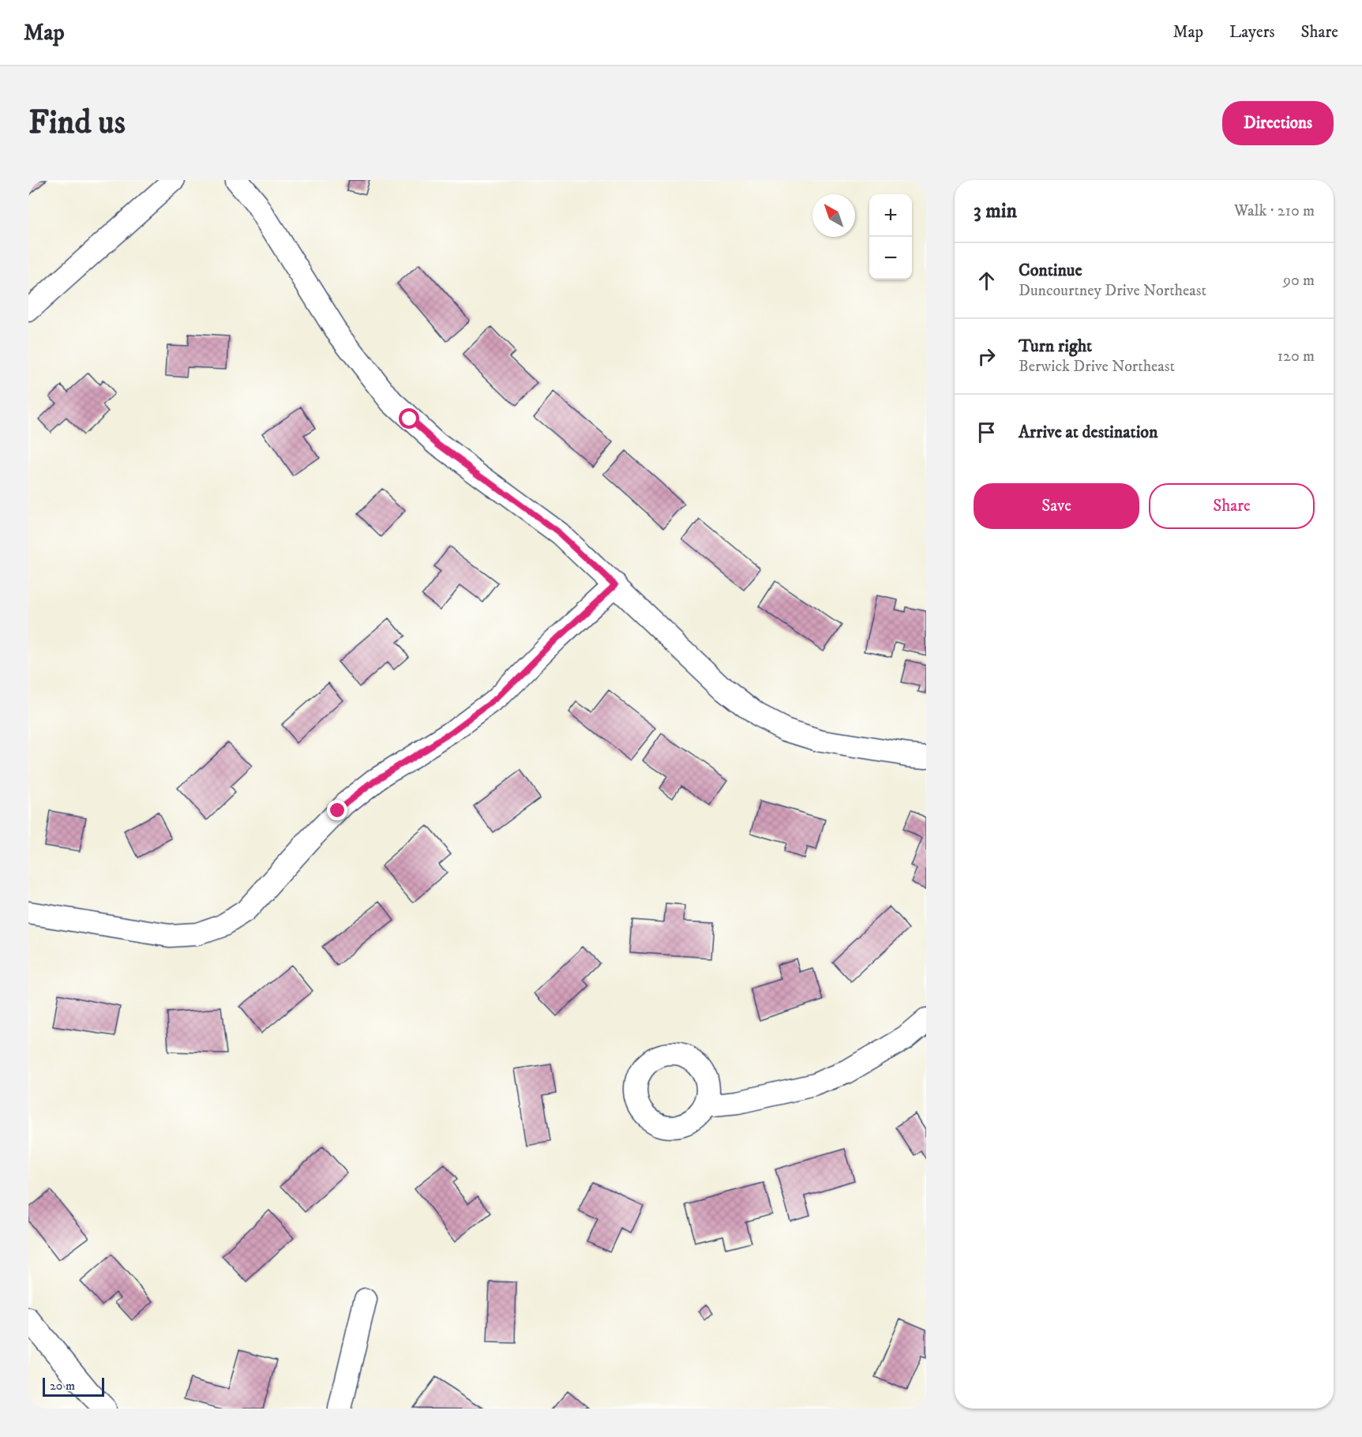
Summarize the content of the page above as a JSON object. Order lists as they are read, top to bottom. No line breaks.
{"scale_bar":"20 m","north":"top left","page":{"header":"Map","nav":["Map","Layers","Share"],"buttons":["Directions",["Save","Share"]],"title":"Find us","heading":["3 min","Walk · 210 m"],"map_buttons":["+","−"],"list":[["Continue","Duncourtney Drive Northeast","90 m"],["Turn right","Berwick Drive Northeast","120 m"],"Arrive at destination"],"scale":"20 m"}}
